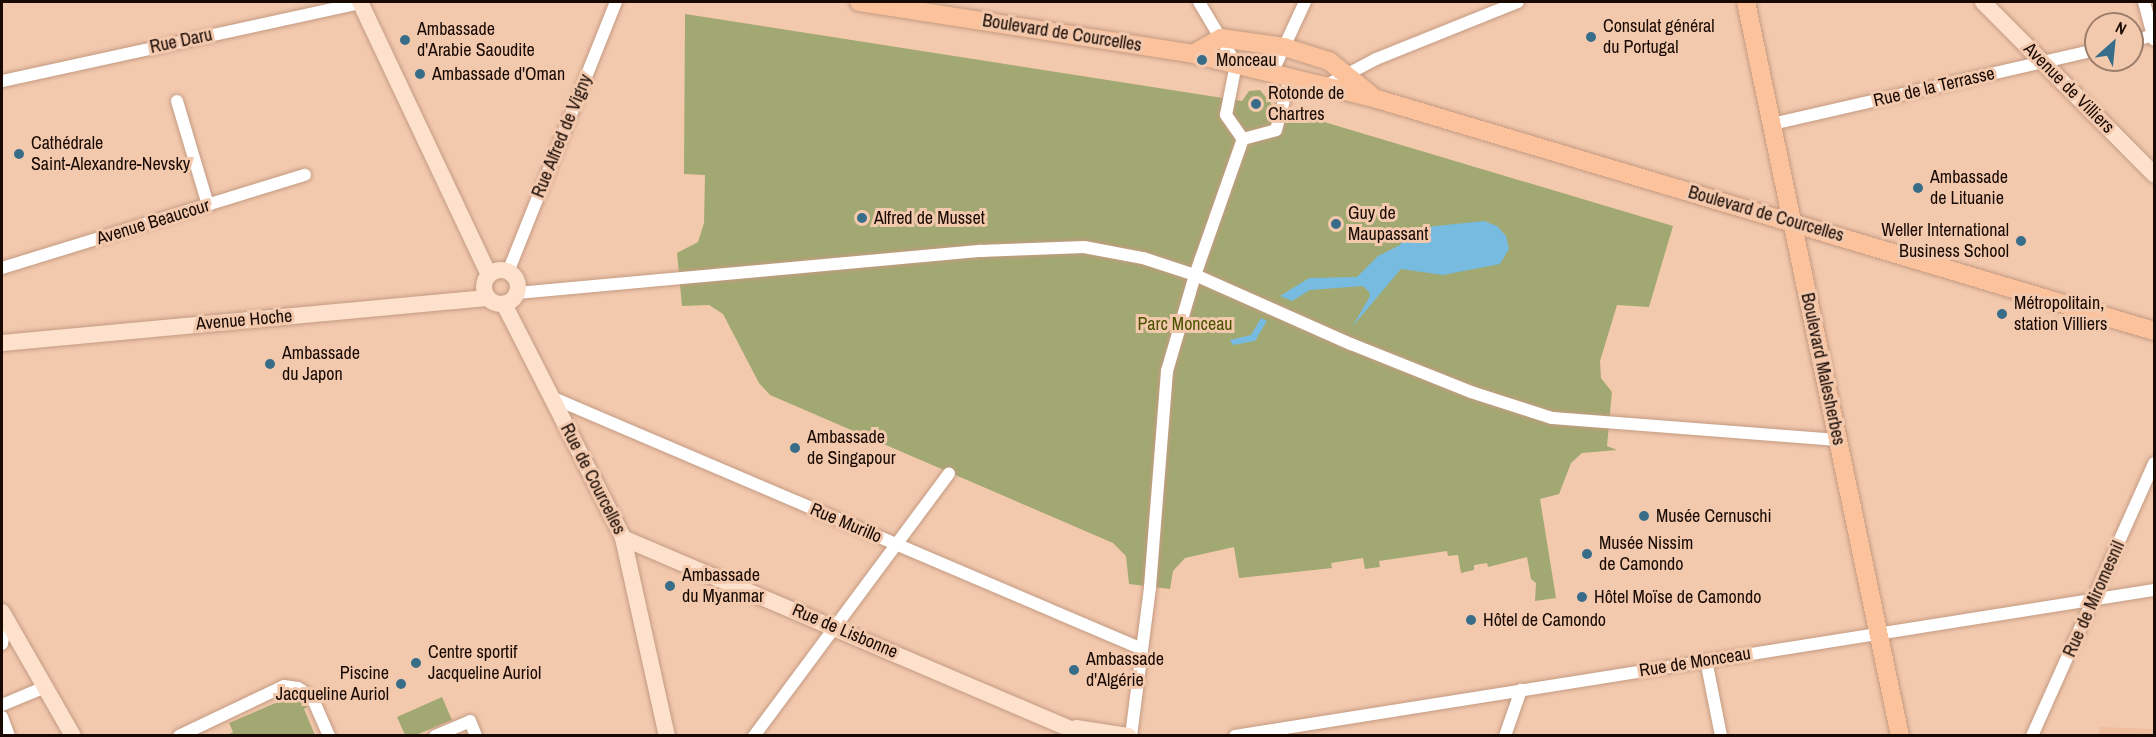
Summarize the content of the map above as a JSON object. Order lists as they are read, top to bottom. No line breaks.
{"streets":{"main road":["Boulevard de Courcelles","Boulevard Malesherbes"],"street":["Rue Daru","Rue de la Terrasse","Avenue de Villiers","Rue Alfred de Vigny","Avenue Beaucour","Avenue Hoche","Rue de Courcelles","Rue Murillo","Rue de Miromesnil","Rue de Lisbonne","Rue de Monceau"]},"crossings":[["Boulevard de Courcelles","Boulevard Malesherbes"],["Rue de la Terrasse","Avenue de Villiers"],["Rue de la Terrasse","Boulevard Malesherbes"],["Rue Alfred de Vigny","Avenue Hoche"],["Rue Alfred de Vigny","Rue de Courcelles"],["Avenue Hoche","Rue de Courcelles"],["Boulevard Malesherbes","Rue de Monceau"],["Rue de Courcelles","Rue Murillo"],["Rue de Courcelles","Rue de Lisbonne"],["Rue de Miromesnil","Rue de Monceau"]],"parks":["Parc Monceau"],"places":["Consulat général du Portugal","Ambassade d'Arabie Saoudite","Monceau","Ambassade d'Oman","Rotonde de Chartres","Cathédrale Saint-Alexandre-Nevsky","Ambassade de Lituanie","Alfred de Musset","Guy de Maupassant","Weller International Business School","Métropolitain, station Villiers","Ambassade du Japon","Ambassade de Singapour","Musée Cernuschi","Musée Nissim de Camondo","Ambassade du Myanmar","Hôtel Moïse de Camondo","Hôtel de Camondo","Centre sportif Jacqueline Auriol","Ambassade d'Algérie","Piscine Jacqueline Auriol"],"north":"top right"}
